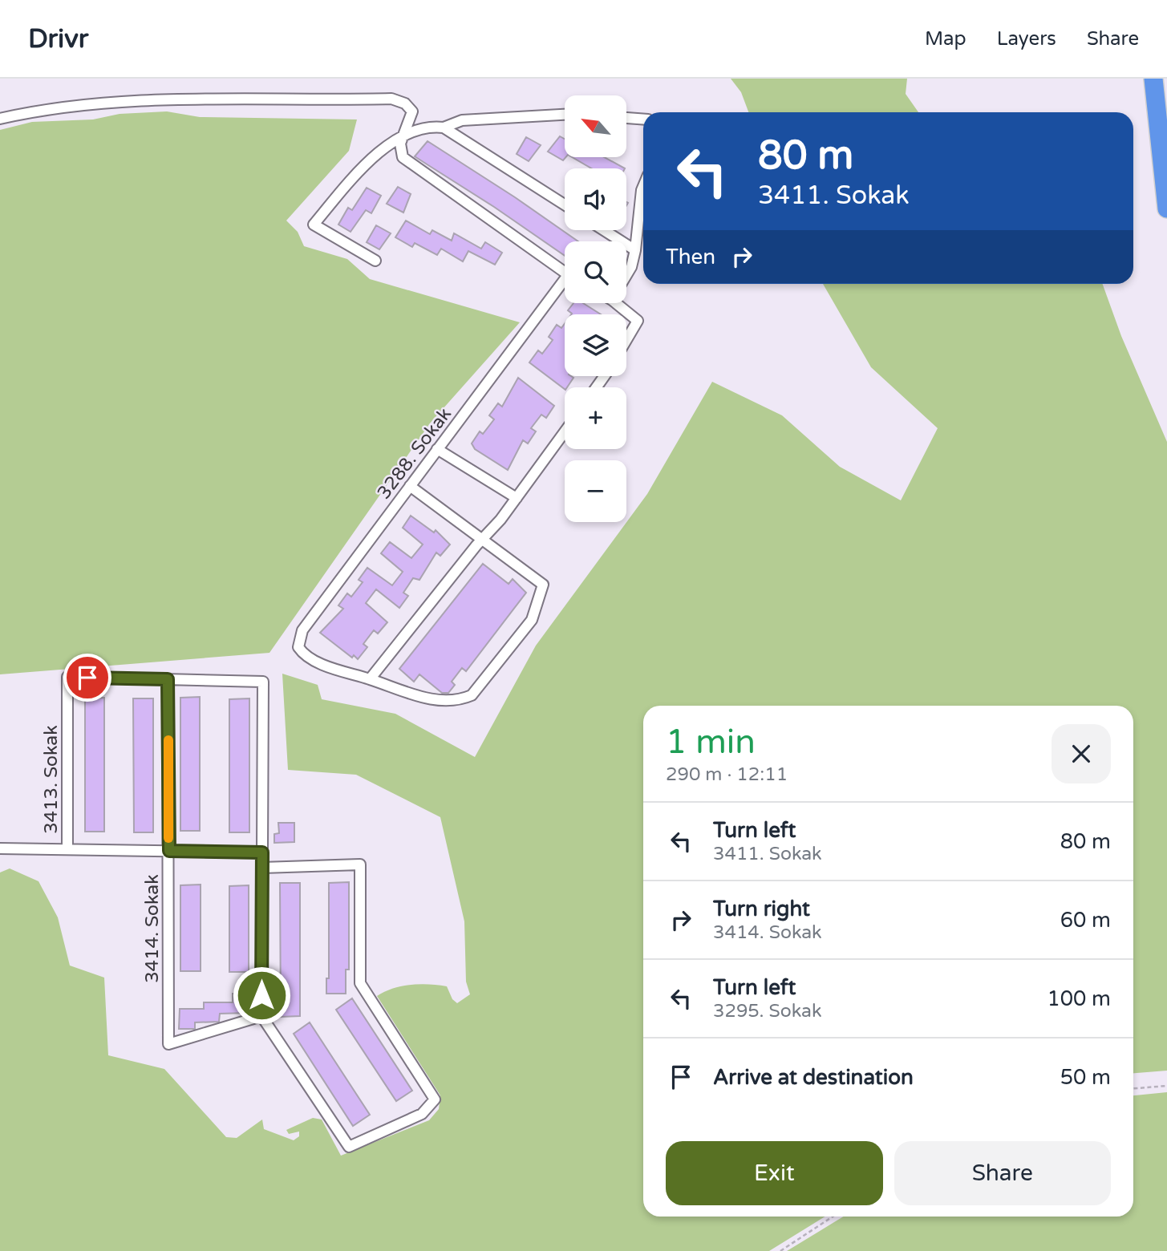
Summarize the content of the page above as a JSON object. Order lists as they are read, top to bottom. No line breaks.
{"streets":{"street":["3288. Sokak","3413. Sokak","3414. Sokak"]},"crossings":[["3413. Sokak","3414. Sokak"]],"north":"top left","page":{"header":"Drivr","nav":["Map","Layers","Share"],"map_buttons":["+","−"],"turn":["80 m","3411. Sokak"],"then":"Then","heading":["1 min","290 m · 12:11"],"list":[{"name":"Turn left","note":"3411. Sokak","value":"80 m"},{"name":"Turn right","note":"3414. Sokak","value":"60 m"},{"name":"Turn left","note":"3295. Sokak","value":"100 m"},{"name":"Arrive at destination","value":"50 m"}],"buttons":["Exit","Share"]}}
